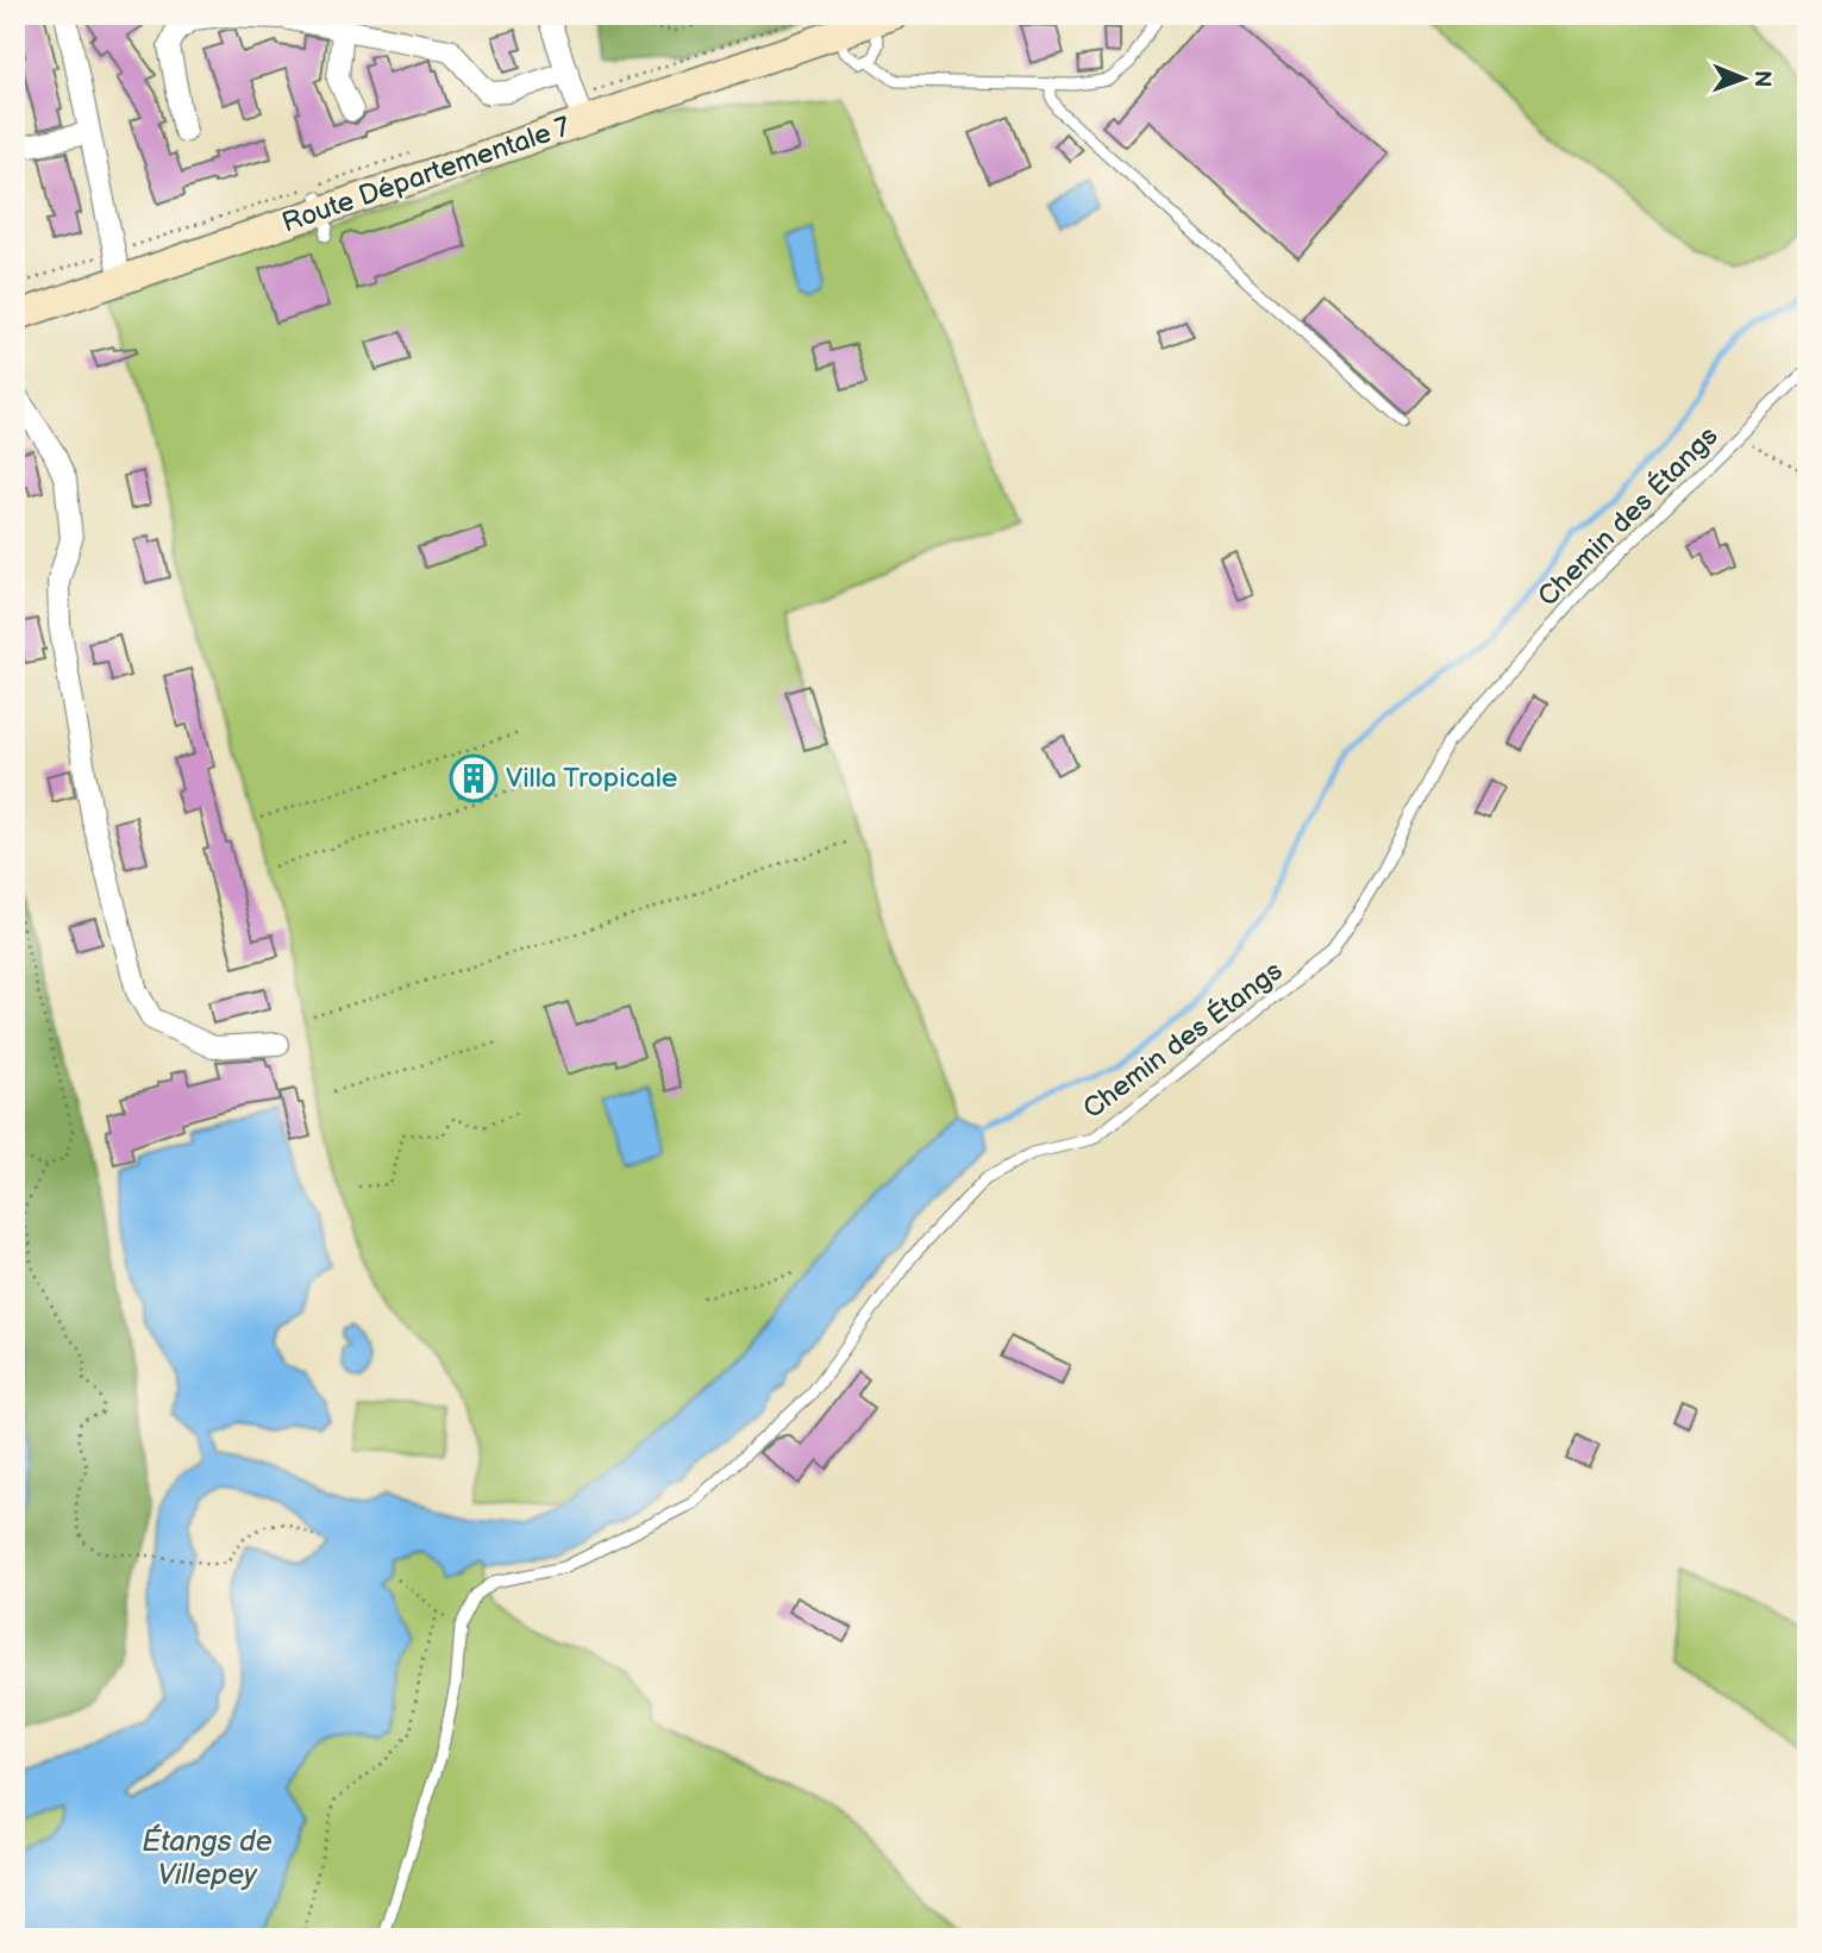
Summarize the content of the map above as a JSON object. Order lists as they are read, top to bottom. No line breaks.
{"streets":{"main road":["Route Départementale 7"],"lane":["Chemin des Étangs"]},"water":["Étangs de Villepey"],"places":{"building":["Villa Tropicale"]},"north":"right"}
